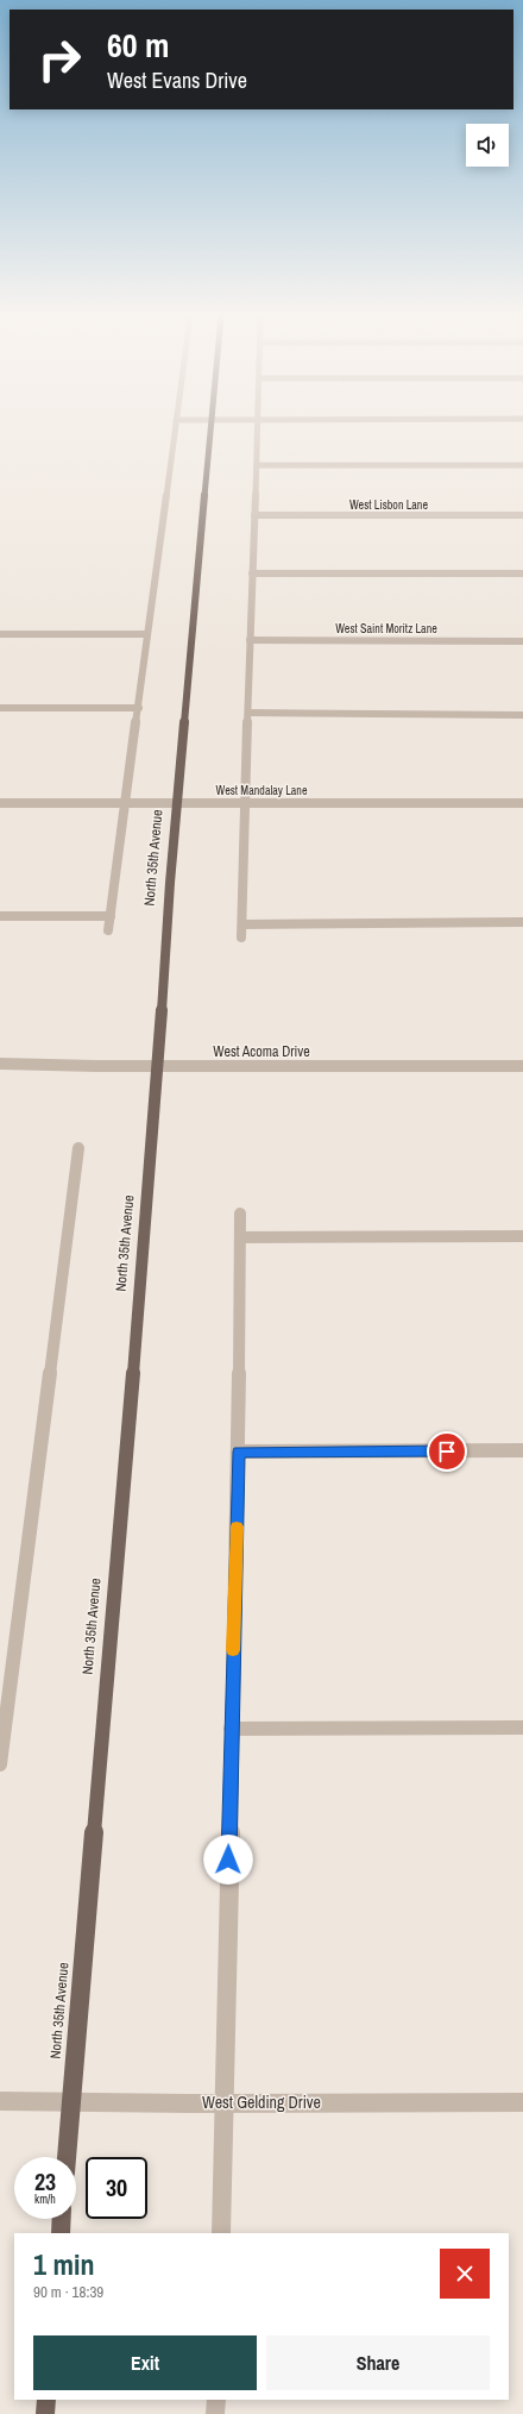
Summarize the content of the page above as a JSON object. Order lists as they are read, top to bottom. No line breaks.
{"streets":{"main road":["North 35th Avenue"],"street":["West Lisbon Lane","West Saint Moritz Lane","West Mandalay Lane","West Acoma Drive","West Gelding Drive"]},"crossings":[["West Mandalay Lane","North 35th Avenue"],["North 35th Avenue","West Acoma Drive"],["North 35th Avenue","West Gelding Drive"]],"page":{"turn":["60 m","West Evans Drive"],"speed":"23 km/h","limit":"30","heading":["1 min","90 m · 18:39"],"buttons":["Exit","Share"]}}
